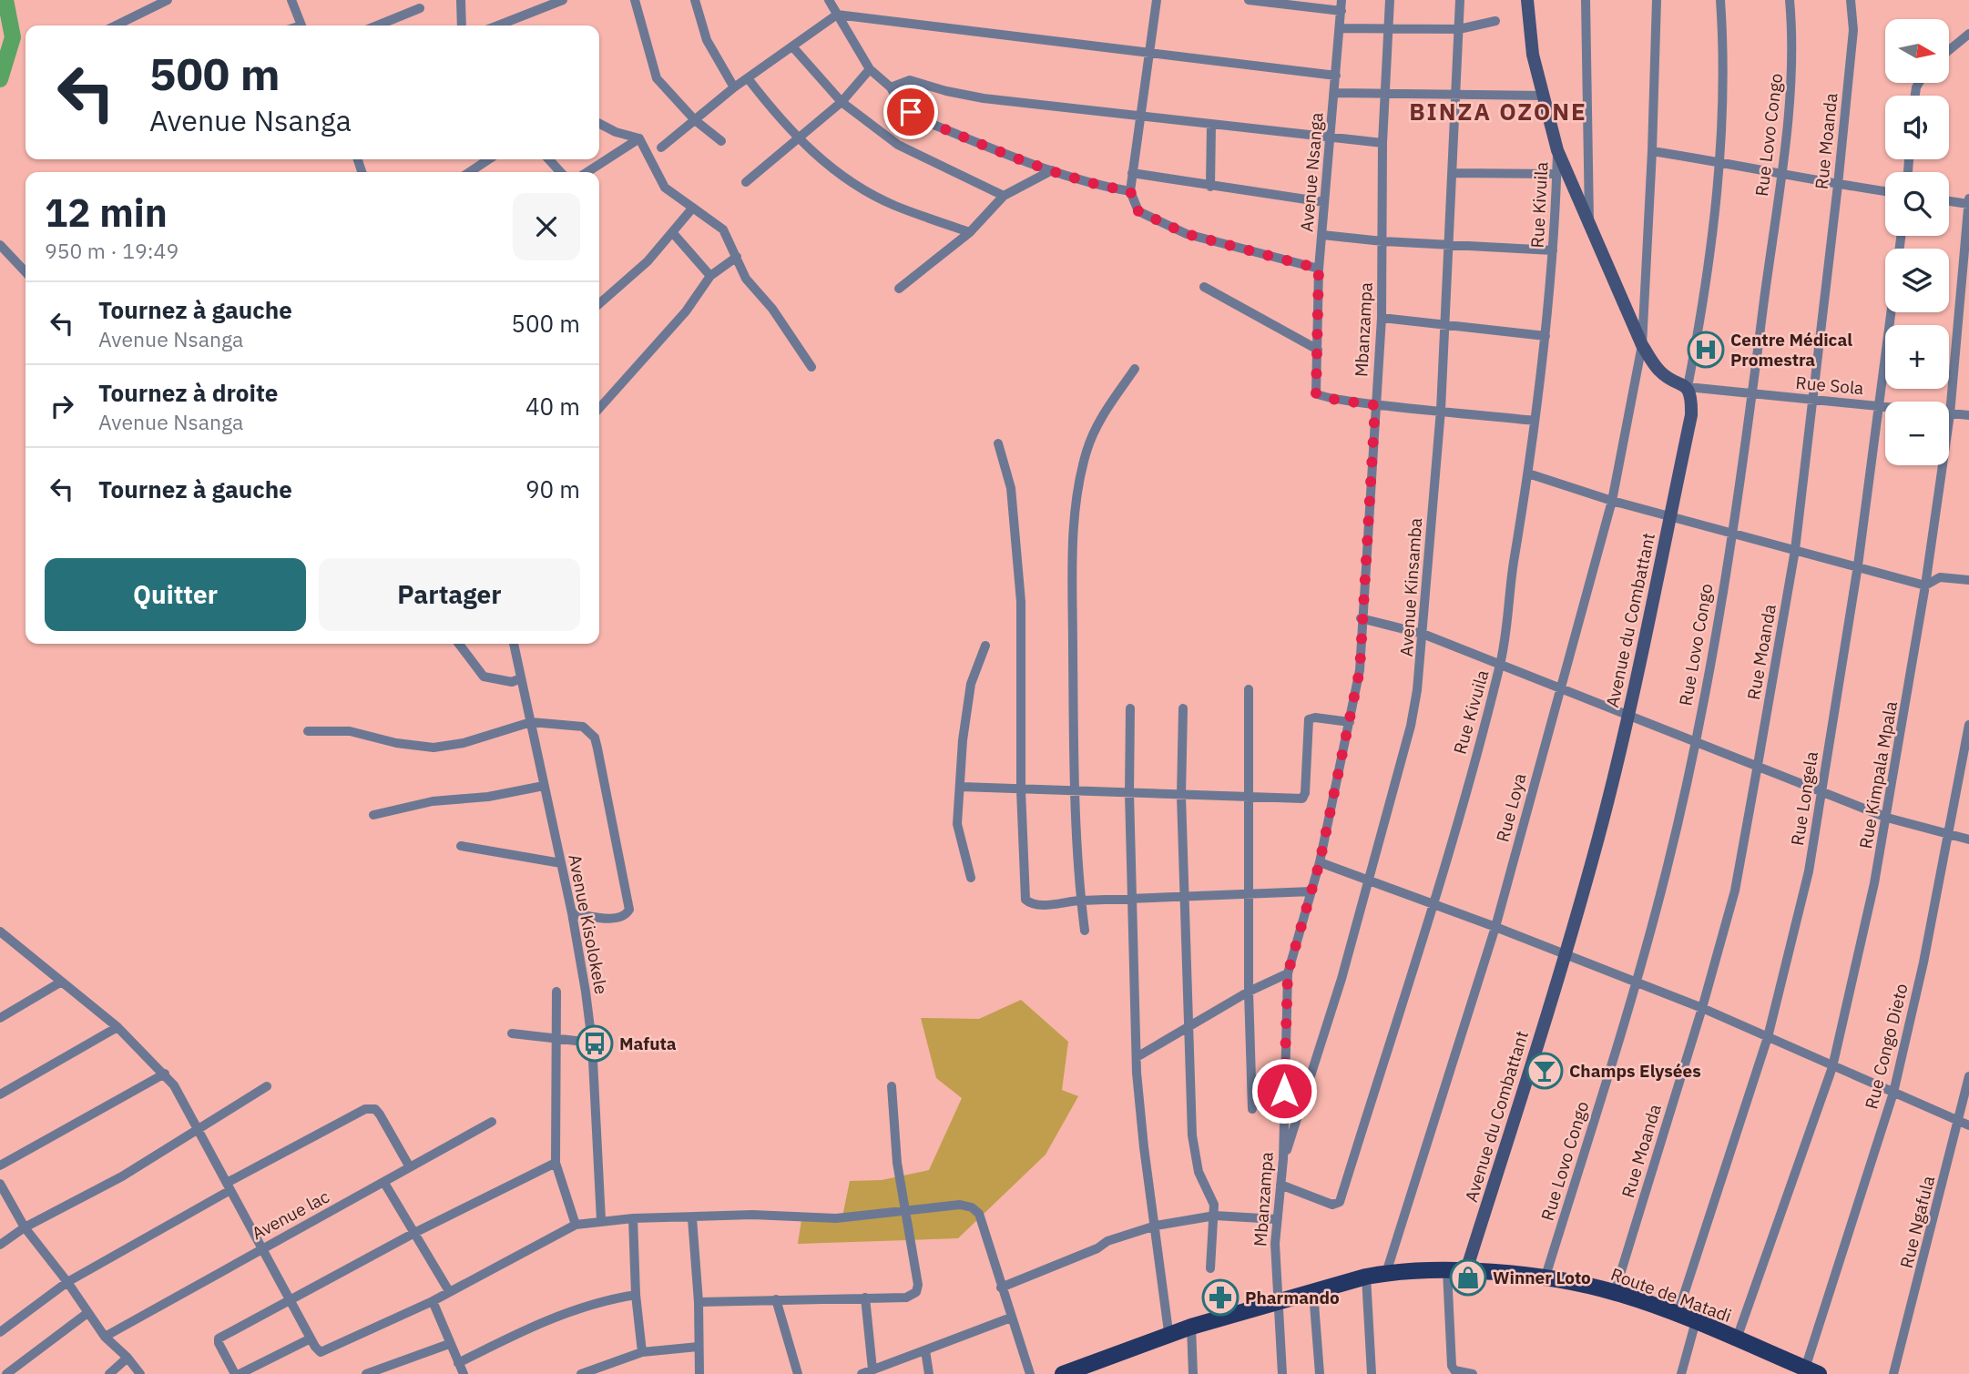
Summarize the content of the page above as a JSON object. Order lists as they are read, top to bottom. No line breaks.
{"streets":{"main road":["Route de Matadi"],"street":["Rue Lovo Congo","Rue Moanda","Avenue Nsanga","Rue Kivuila","Mbanzampa","Rue Sola","Avenue Kinsamba","Avenue du Combattant","Rue Kimpala Mpala","Rue Longela","Rue Loya","Avenue Kisolokele","Rue Congo Dieto","Avenue lac","Rue Ngafula"]},"crossings":[["Rue Lovo Congo","Rue Sola"],["Rue Lovo Congo","Route de Matadi"],["Rue Moanda","Rue Sola"],["Rue Moanda","Route de Matadi"],["Avenue Nsanga","Rue Kivuila"],["Avenue Nsanga","Mbanzampa"],["Avenue Nsanga","Avenue Kinsamba"],["Rue Kivuila","Mbanzampa"],["Mbanzampa","Avenue Kinsamba"],["Mbanzampa","Route de Matadi"],["Rue Sola","Avenue du Combattant"],["Rue Sola","Rue Kimpala Mpala"],["Rue Sola","Rue Longela"],["Avenue du Combattant","Route de Matadi"],["Rue Kimpala Mpala","Route de Matadi"],["Rue Longela","Route de Matadi"],["Rue Loya","Route de Matadi"],["Rue Congo Dieto","Route de Matadi"]],"districts":["BINZA OZONE"],"places":{"hospital":["Centre Médical Promestra"],"bus stop":["Mafuta"],"bar":["Champs Elysées"],"shop":["Winner Loto"],"pharmacy":["Pharmando"]},"north":"right","page":{"map_buttons":["+","−"],"turn":["500 m","Avenue Nsanga"],"heading":["12 min","950 m · 19:49"],"list":[{"name":"Tournez à gauche","note":"Avenue Nsanga","value":"500 m"},{"name":"Tournez à droite","note":"Avenue Nsanga","value":"40 m"},{"name":"Tournez à gauche","value":"90 m"}],"buttons":["Quitter","Partager"]}}
